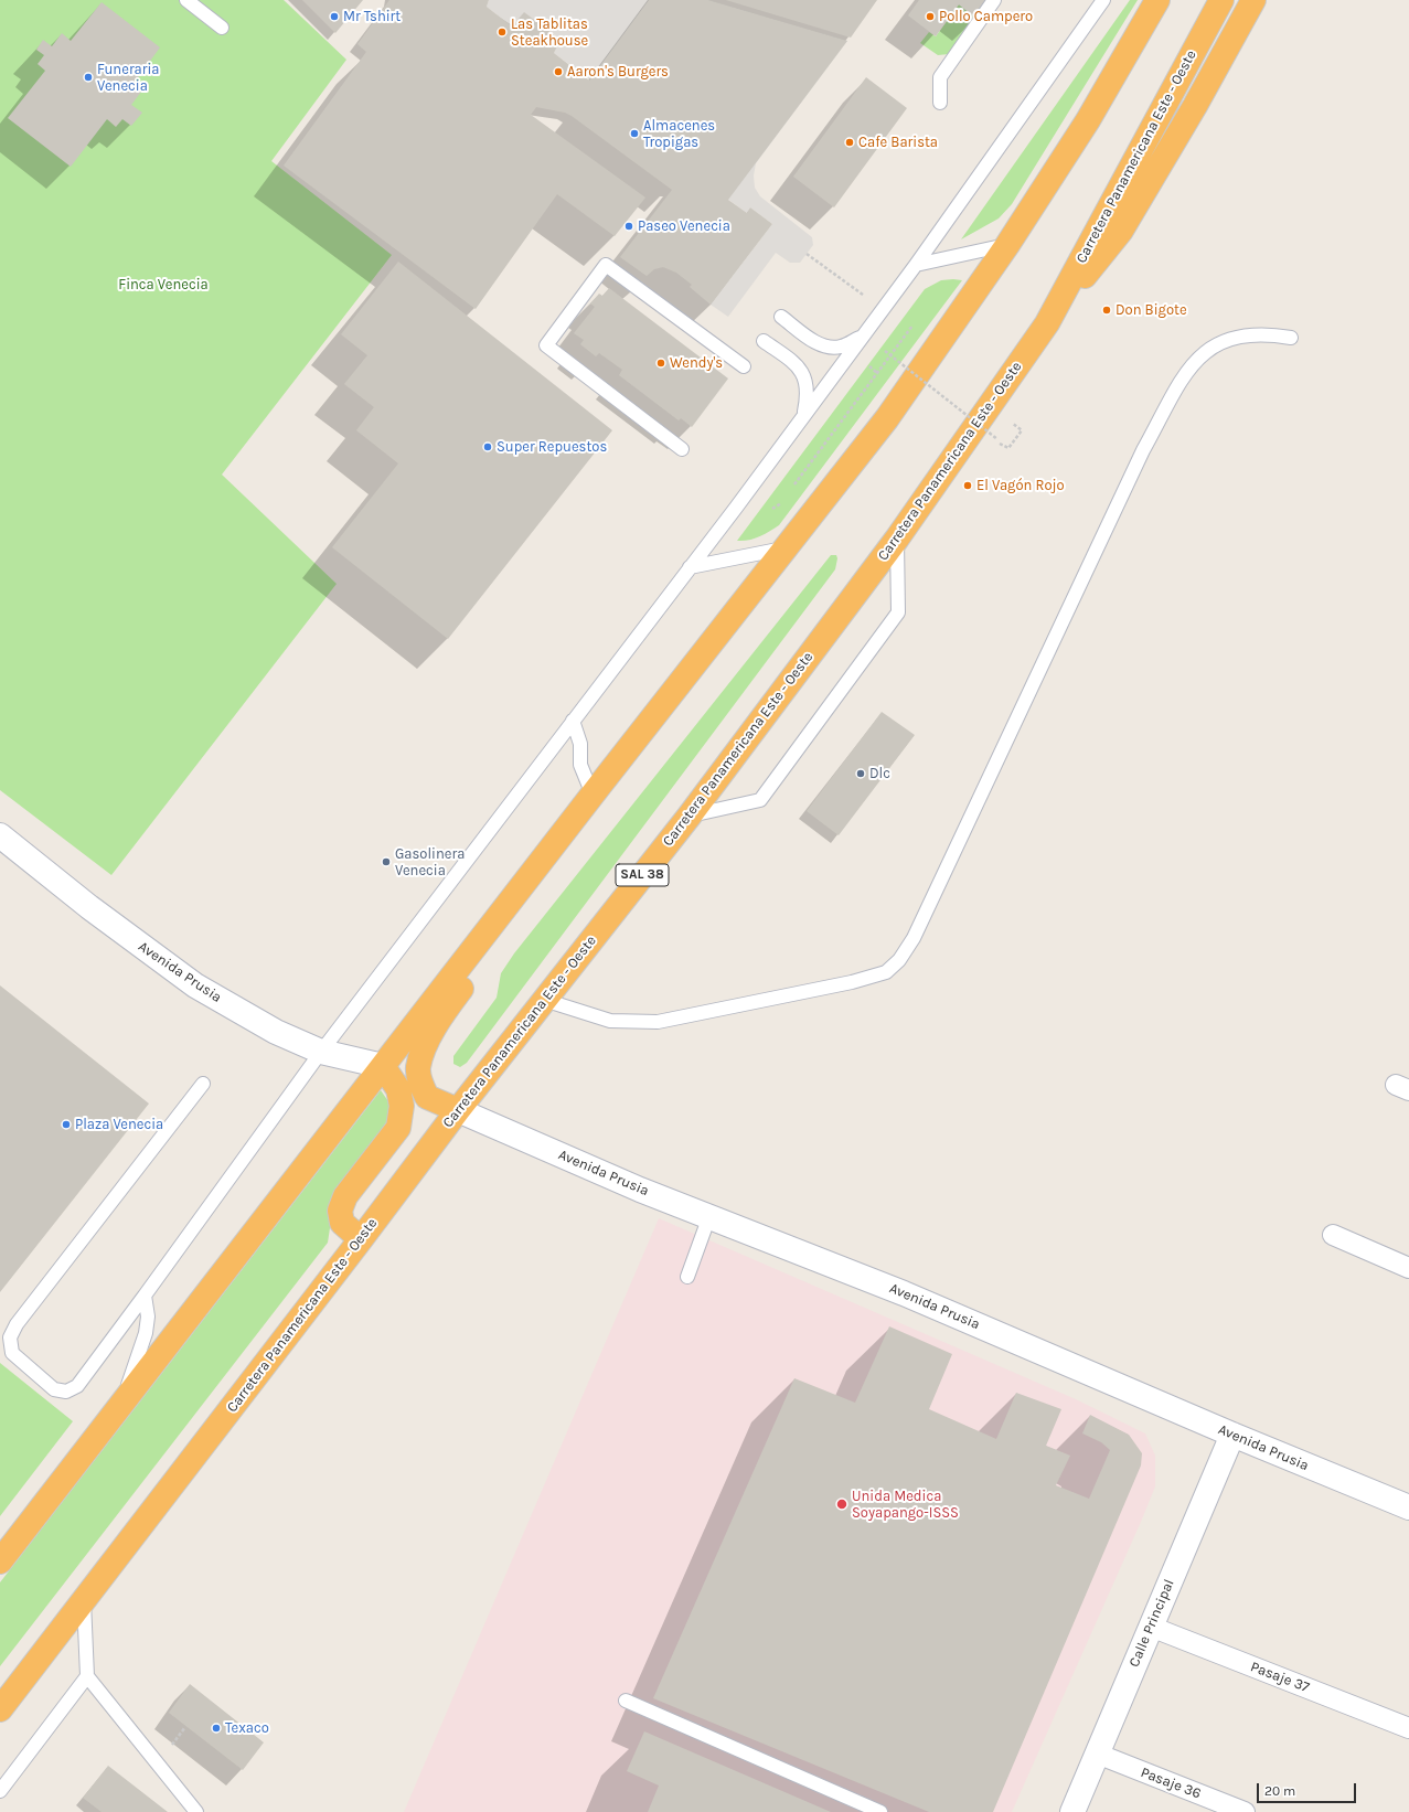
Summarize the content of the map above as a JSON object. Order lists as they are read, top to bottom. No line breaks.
{"streets":{"highway":["Carretera Panamericana Este - Oeste","SAL 38"],"street":["Avenida Prusia","Calle Principal","Pasaje 37","Pasaje 36"]},"crossings":[["Carretera Panamericana Este - Oeste","Avenida Prusia"],["Avenida Prusia","Calle Principal"],["Calle Principal","Pasaje 37"],["Calle Principal","Pasaje 36"]],"parks":["Finca Venecia"],"places":["Mr Tshirt","Pollo Campero","Las Tablitas Steakhouse","Aaron's Burgers","Funeraria Venecia","Almacenes Tropigas","Cafe Barista","Paseo Venecia","Don Bigote","Wendy's","Super Repuestos","El Vagón Rojo","Dlc","Gasolinera Venecia","Plaza Venecia","Unida Medica Soyapango-ISSS","Texaco"],"scale_bar":"20 m"}
